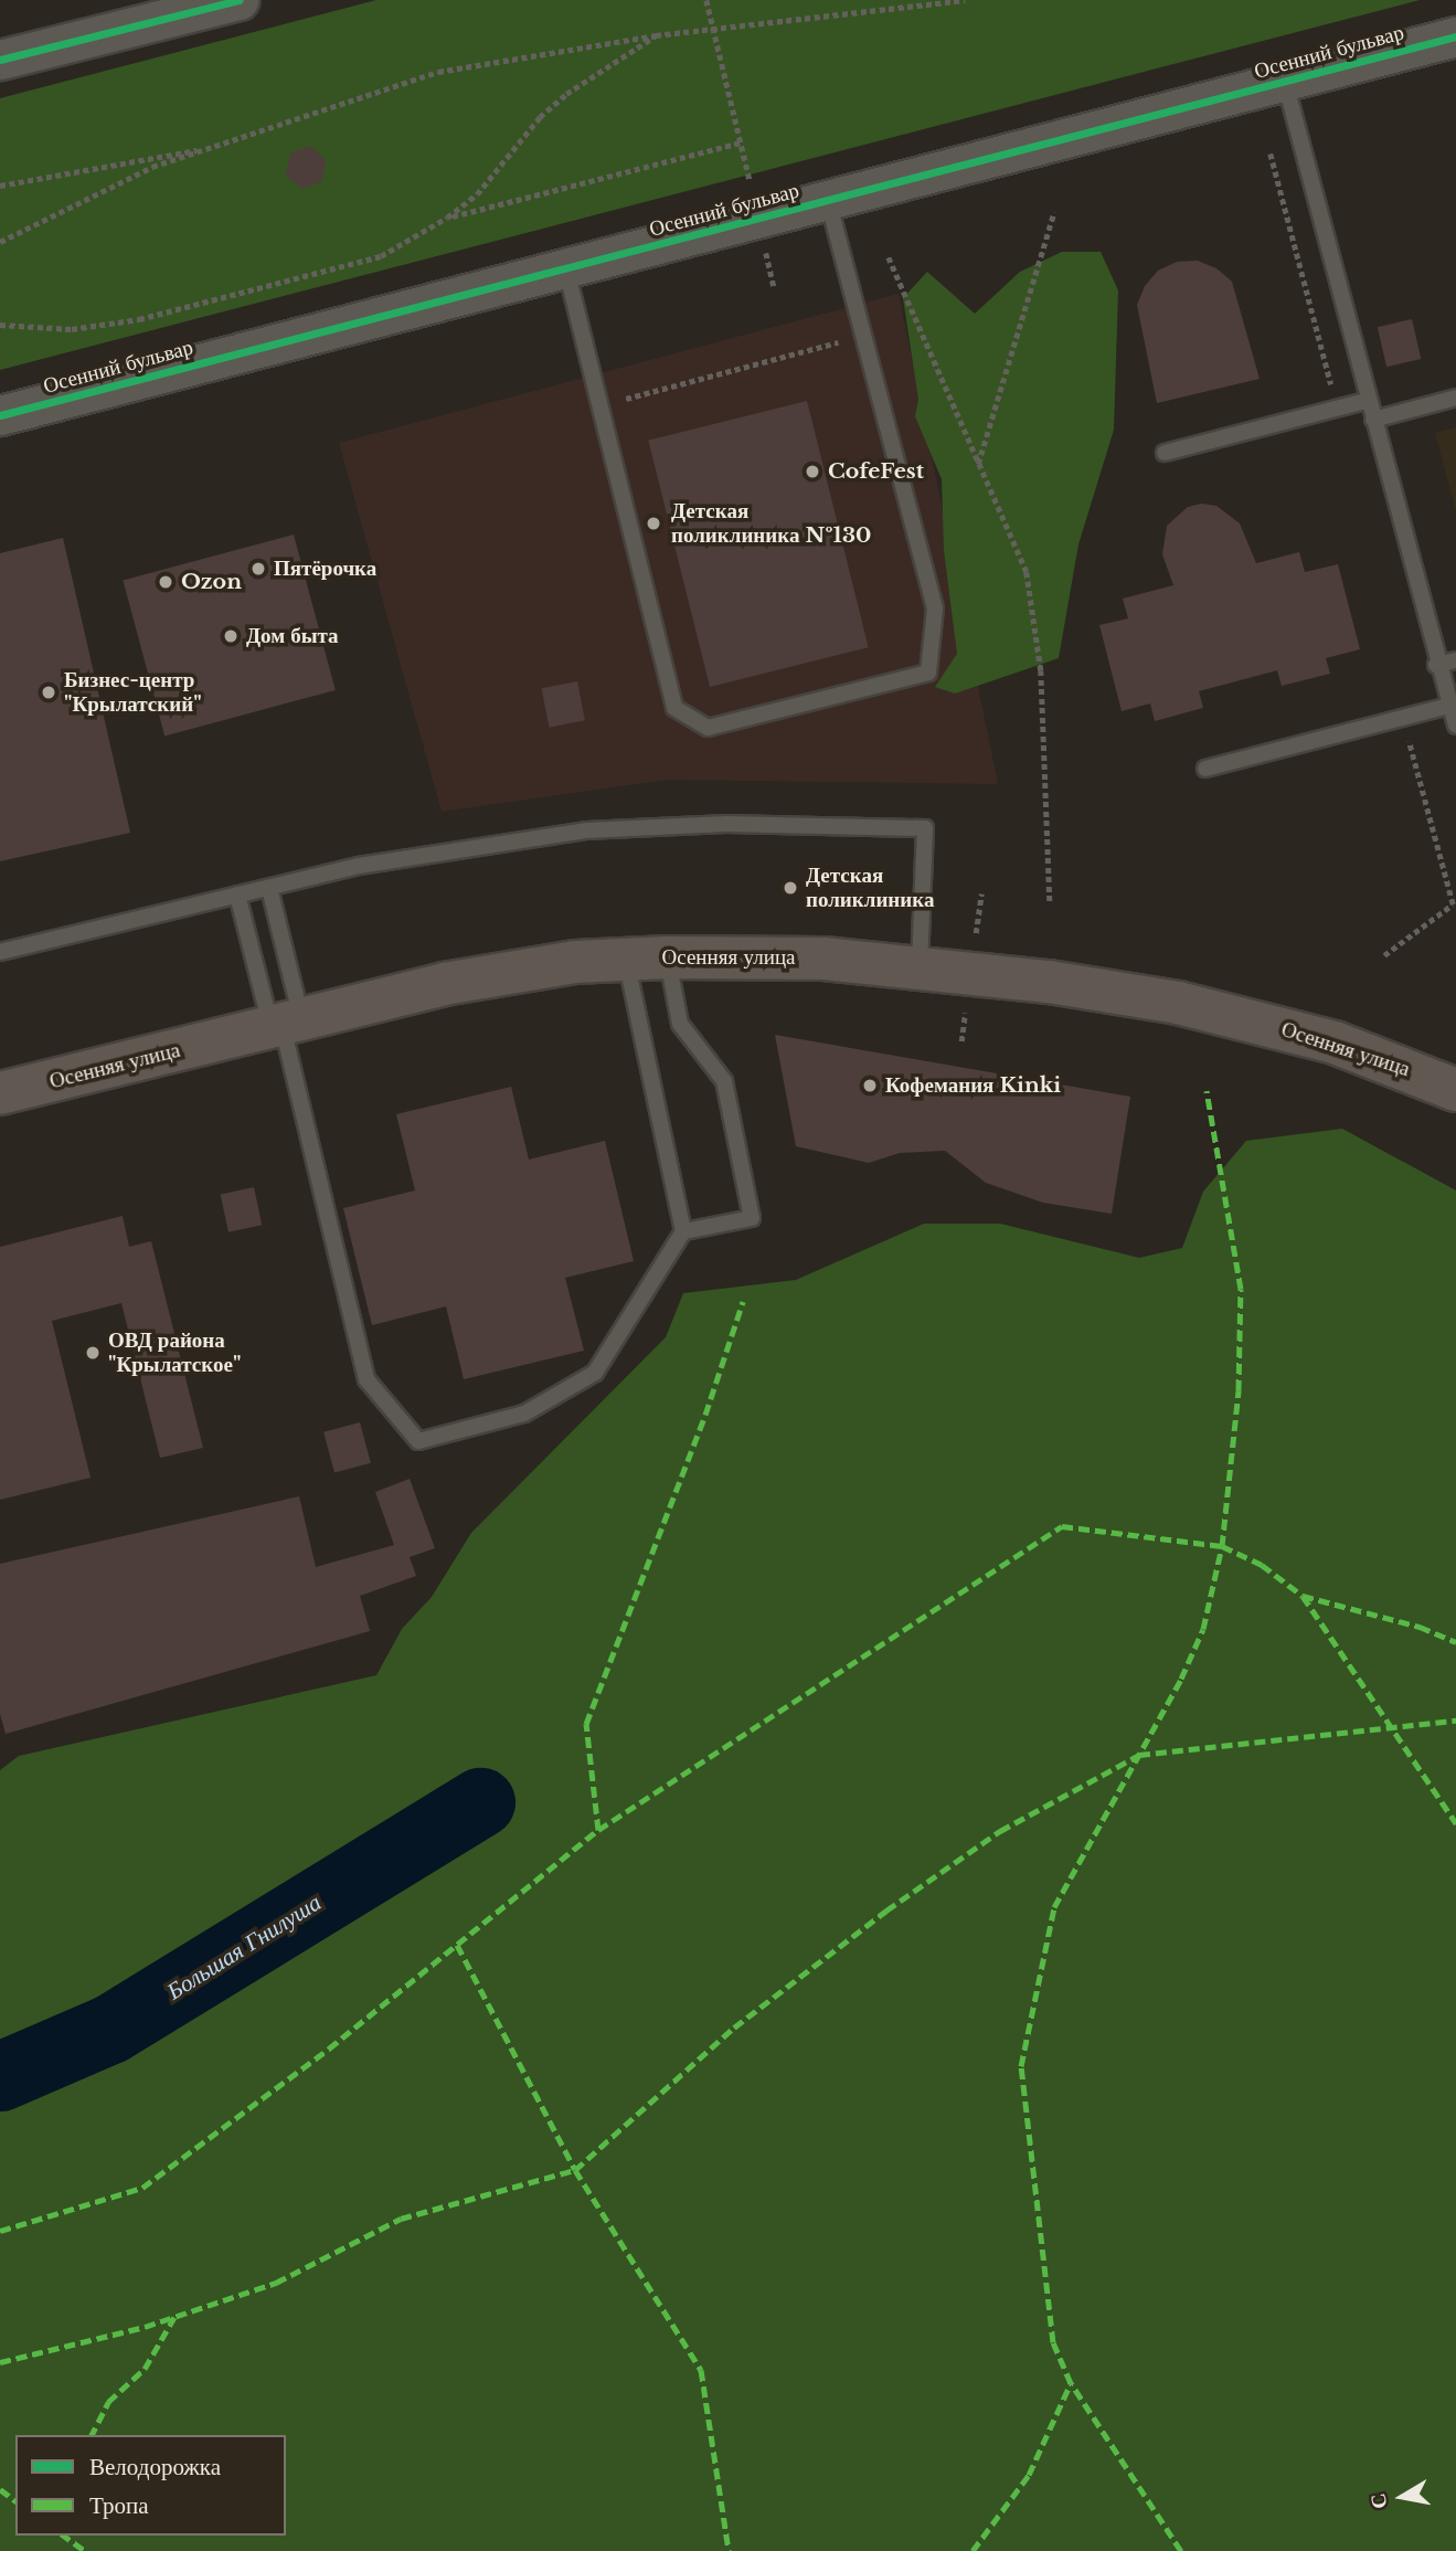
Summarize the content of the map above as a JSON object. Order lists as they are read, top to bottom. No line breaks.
{"streets":{"main road":["Осенняя улица"],"street":["Осенний бульвар"]},"water":["Большая Гнилуша"],"places":["CofeFest","Детская поликлиника №130","Пятёрочка","Ozon","Дом быта","Бизнес-центр \"Крылатский\"","Детская поликлиника","Кофемания Kinki","ОВД района \"Крылатское\""],"legend":["Велодорожка","Тропа"],"north":"left"}
